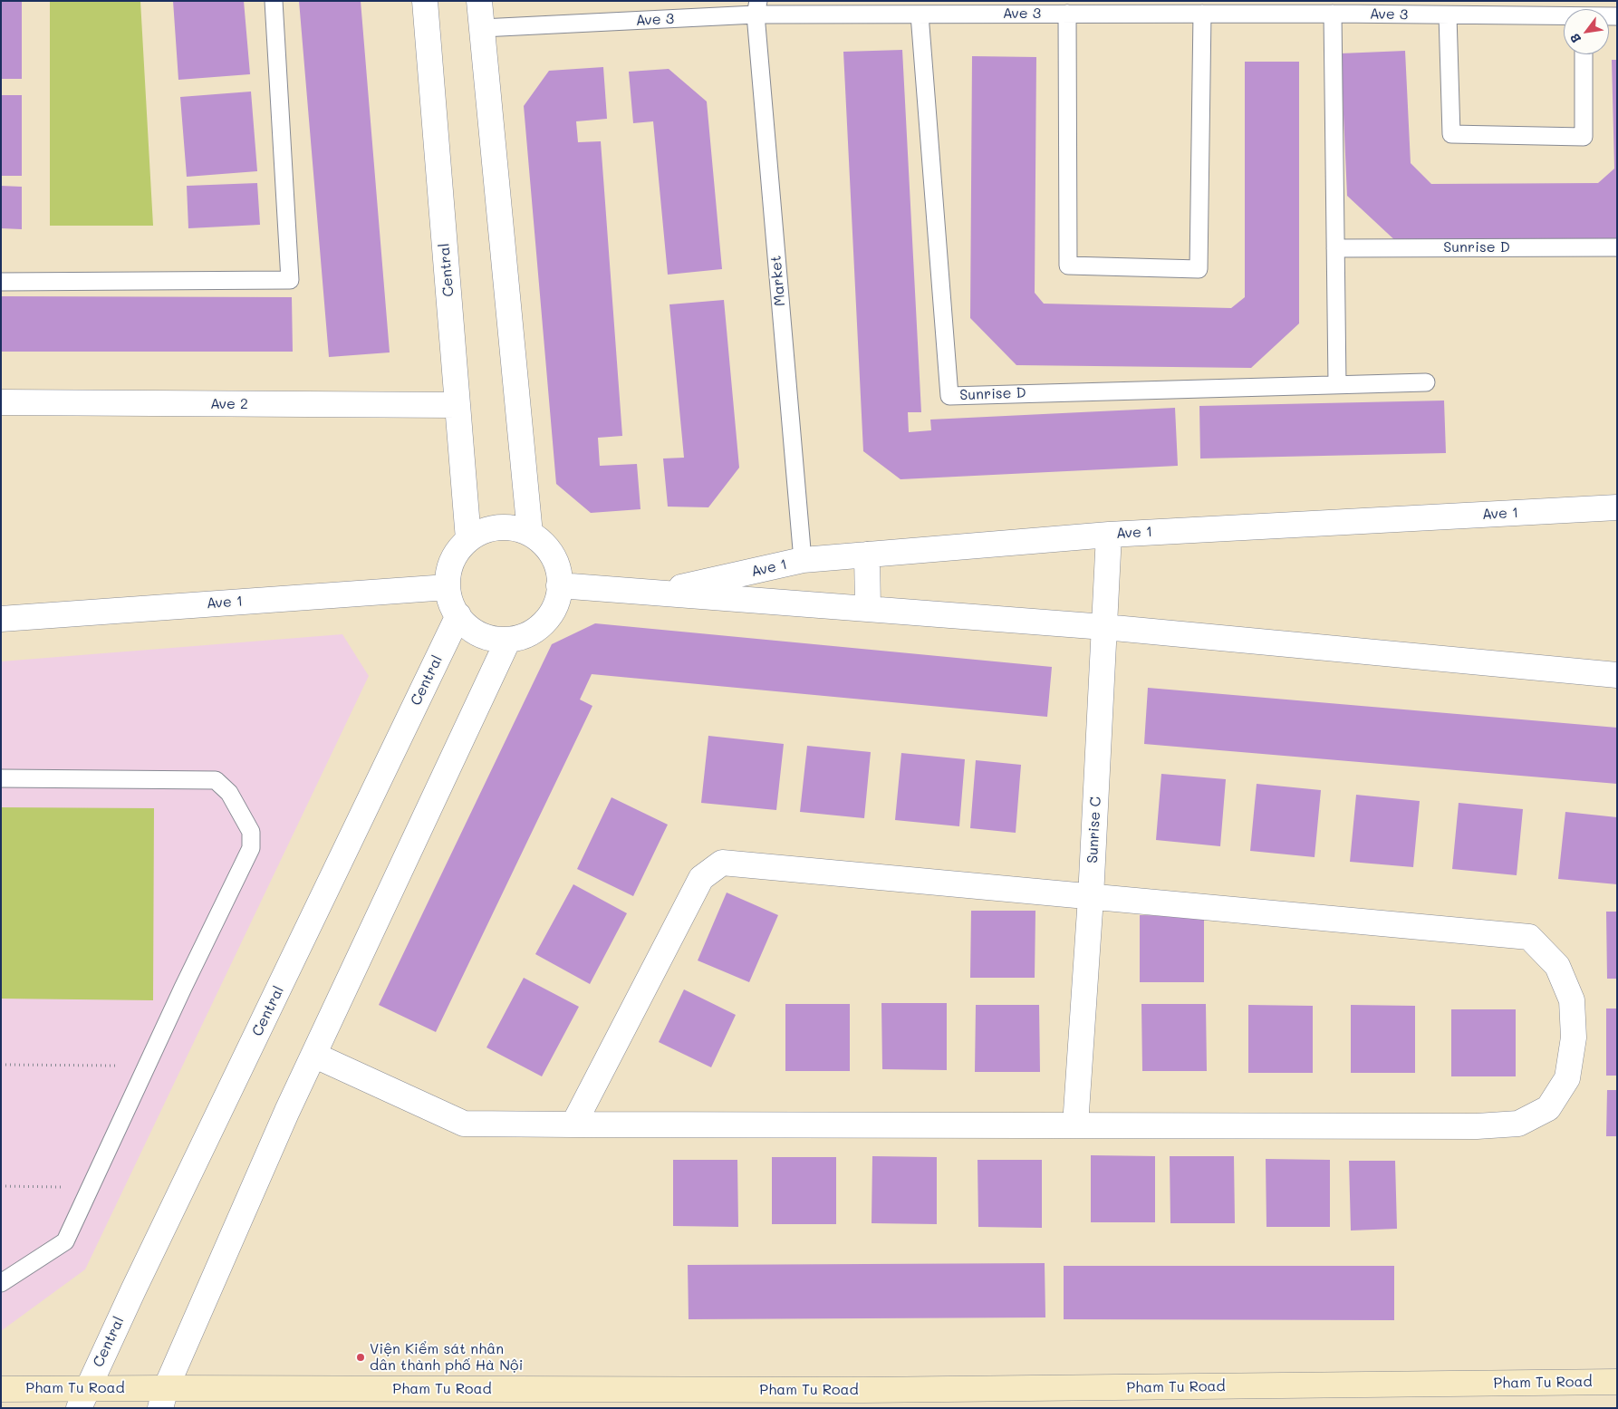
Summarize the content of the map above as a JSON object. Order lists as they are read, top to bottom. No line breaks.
{"streets":{"main road":["Pham Tu Road"],"street":["Central","Ave 2","Ave 1","Sunrise C"],"lane":["Ave 3","Sunrise D","Market"]},"crossings":[["Ave 3","Sunrise D"],["Ave 3","Market"],["Central","Ave 2"],["Central","Ave 1"],["Central","Pham Tu Road"],["Market","Ave 1"],["Ave 1","Sunrise C"]],"places":["Viện Kiểm sát nhân dân thành phố Hà Nội"],"north":"bottom left"}
